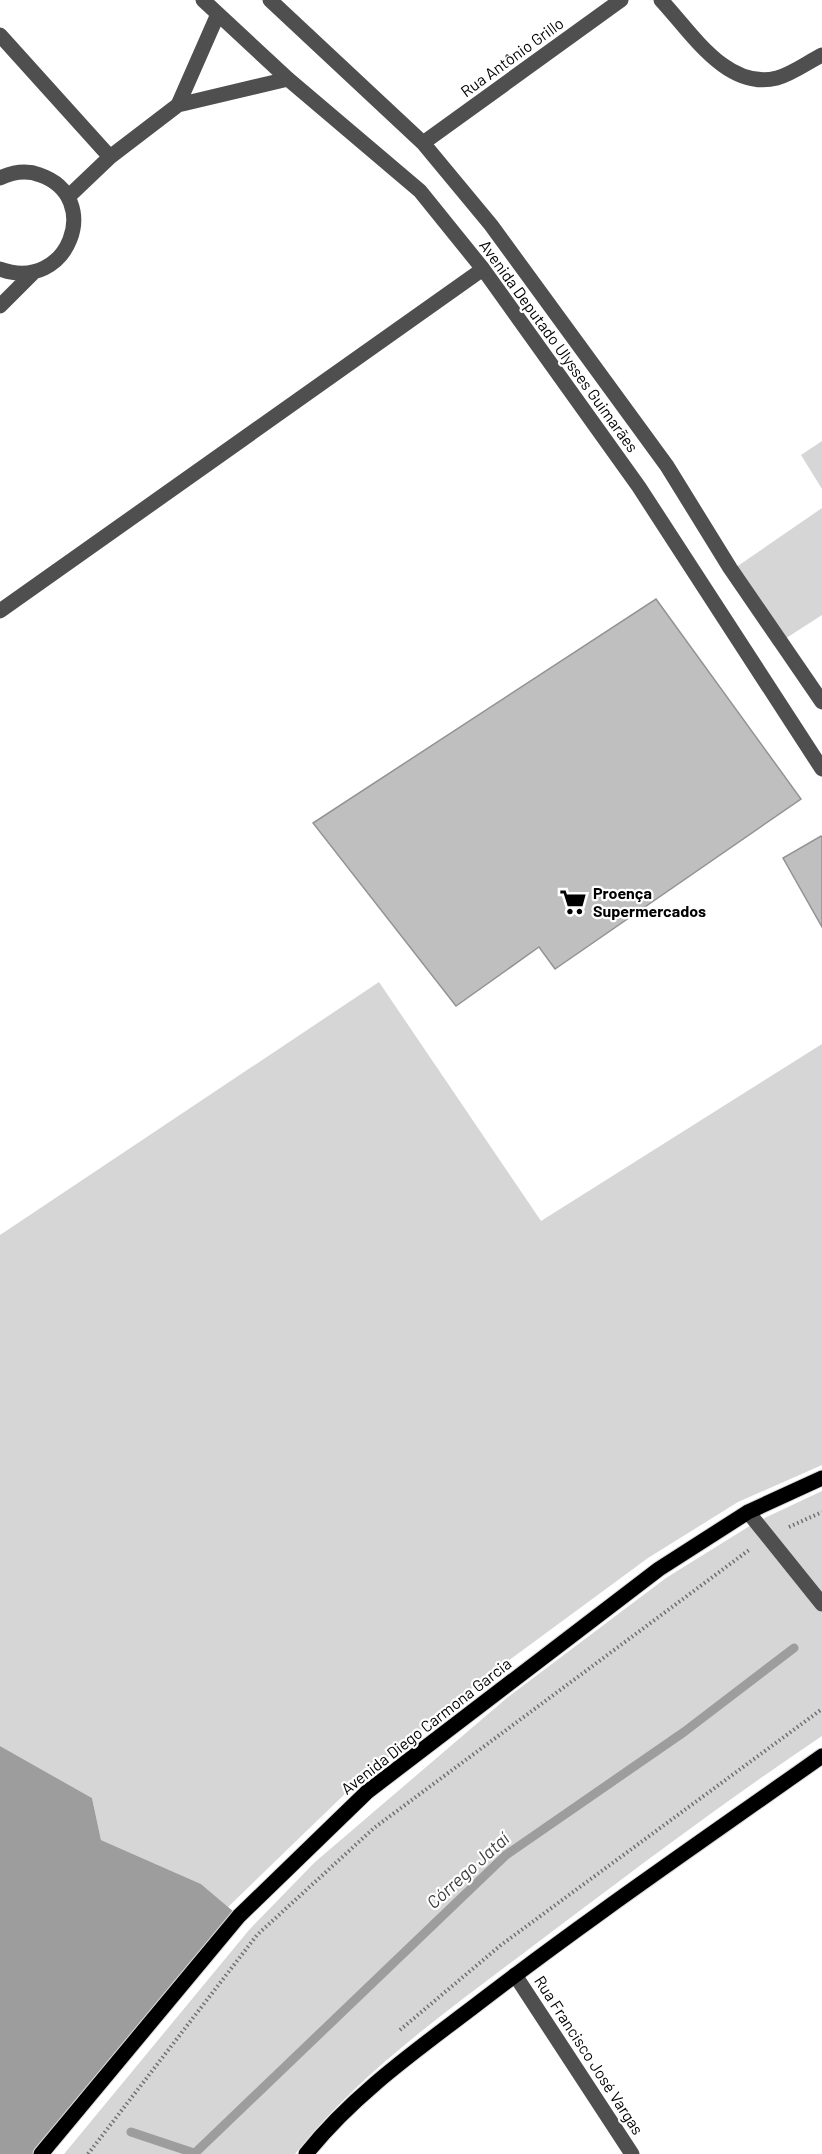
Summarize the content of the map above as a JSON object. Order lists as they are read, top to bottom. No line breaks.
{"streets":{"main road":["Avenida Diego Carmona Garcia"],"street":["Rua Antônio Grillo","Avenida Deputado Ulysses Guimarães","Rua Francisco José Vargas"]},"crossings":[["Rua Antônio Grillo","Avenida Deputado Ulysses Guimarães"]],"water":["Córrego Jataí"],"places":{"supermarket":["Proença Supermercados"]}}
